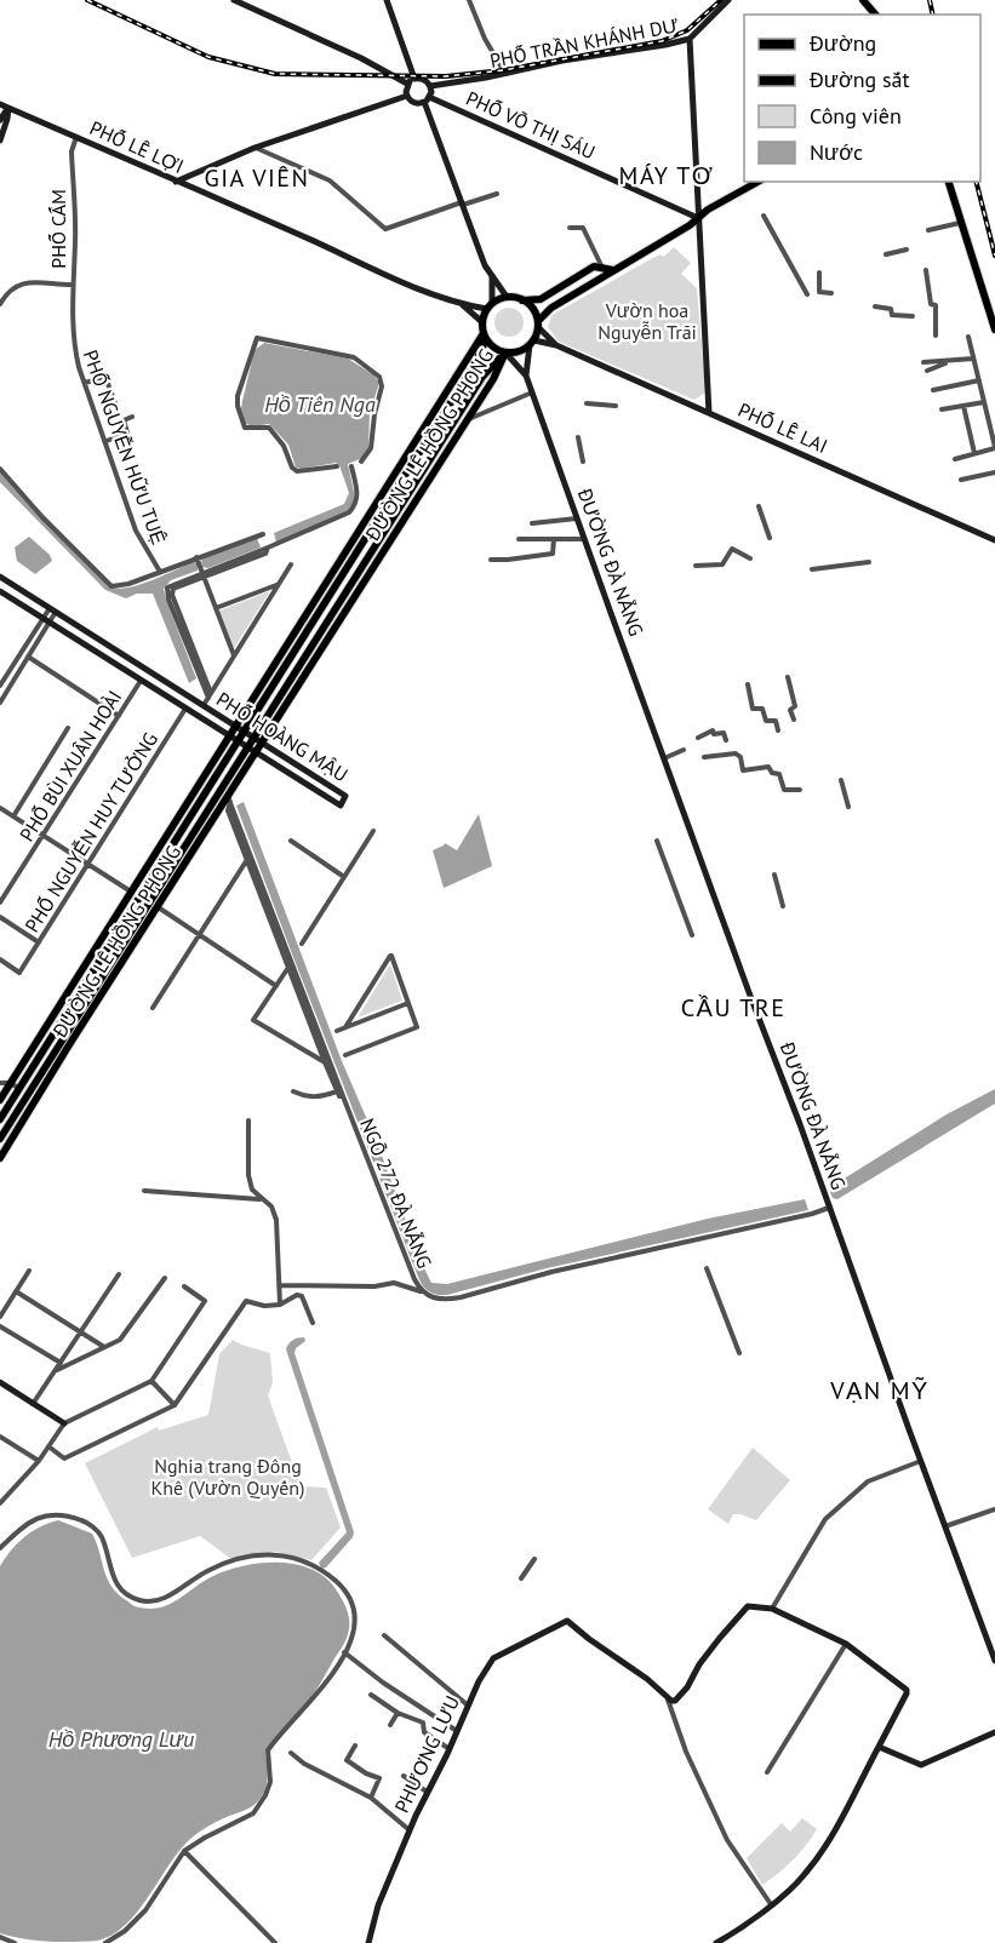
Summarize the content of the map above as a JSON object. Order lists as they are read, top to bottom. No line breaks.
{"streets":{"main road":["ĐƯỜNG LÊ HỒNG PHONG"],"street":["PHỐ TRẦN KHÁNH DƯ","PHỐ VÕ THỊ SÁU","PHỐ LÊ LỢI","PHỐ CẤM","PHỐ LÊ LAI","PHỐ NGUYỄN HỮU TUỆ","ĐƯỜNG ĐÀ NẴNG","PHỐ HOÀNG MẬU","PHỐ BÙI XUÂN HOÀI","PHỐ NGUYỄN HUY TƯỞNG","NGÕ 272 ĐÀ NẴNG","PHƯƠNG LƯU"]},"crossings":[["PHỐ TRẦN KHÁNH DƯ","PHỐ VÕ THỊ SÁU"],["PHỐ LÊ LỢI","PHỐ CẤM"],["PHỐ LÊ LỢI","PHỐ LÊ LAI"],["PHỐ LÊ LỢI","ĐƯỜNG LÊ HỒNG PHONG"],["PHỐ LÊ LỢI","ĐƯỜNG ĐÀ NẴNG"],["PHỐ CẤM","PHỐ NGUYỄN HỮU TUỆ"],["PHỐ LÊ LAI","ĐƯỜNG LÊ HỒNG PHONG"],["PHỐ LÊ LAI","ĐƯỜNG ĐÀ NẴNG"],["ĐƯỜNG LÊ HỒNG PHONG","ĐƯỜNG ĐÀ NẴNG"],["ĐƯỜNG LÊ HỒNG PHONG","PHỐ HOÀNG MẬU"],["ĐƯỜNG LÊ HỒNG PHONG","NGÕ 272 ĐÀ NẴNG"],["ĐƯỜNG ĐÀ NẴNG","NGÕ 272 ĐÀ NẴNG"],["PHỐ HOÀNG MẬU","PHỐ BÙI XUÂN HOÀI"],["PHỐ HOÀNG MẬU","PHỐ NGUYỄN HUY TƯỞNG"]],"districts":["MÁY TƠ","GIA VIÊN","CẦU TRE","VẠN MỸ"],"water":["Hồ Tiên Nga","Hồ Phương Lưu"],"parks":["Vườn hoa Nguyễn Trãi","Nghia trang Đông Khê (Vườn Quyến)"],"legend":["Đường","Đường sắt","Công viên","Nước"]}
